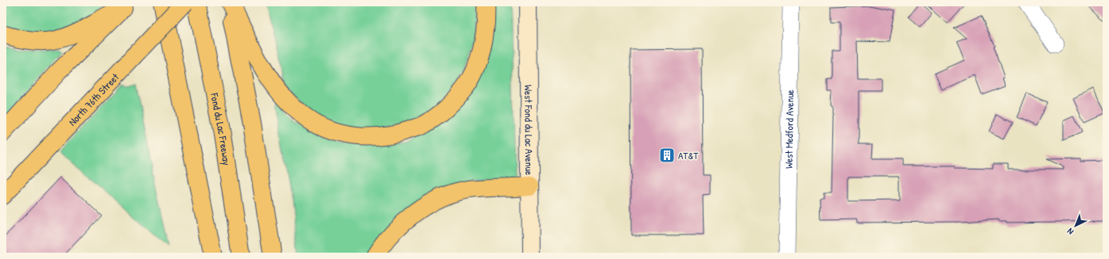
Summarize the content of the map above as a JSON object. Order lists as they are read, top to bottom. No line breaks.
{"streets":{"main road":["North 76th Street","Fond du Lac Freeway"],"street":["West Medford Avenue","West Fond du Lac Avenue"]},"places":{"building":["AT&T"]},"north":"bottom left"}
